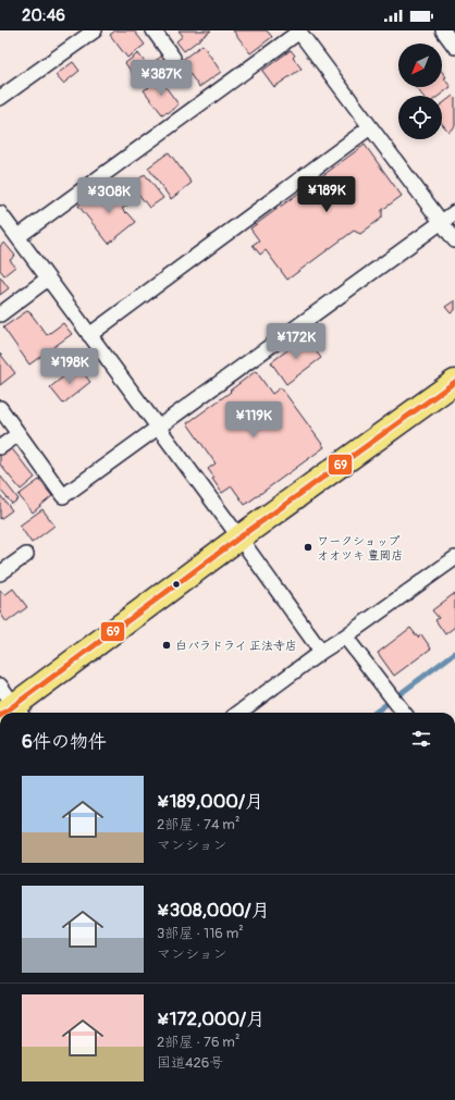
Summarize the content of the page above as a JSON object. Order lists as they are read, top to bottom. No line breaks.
{"places":["ワークショップ オオツキ 豊岡店","白バラドライ 正法寺店"],"lines":["transit line 69"],"north":"bottom left","page":{"status":"20:46","price":["¥387K","¥189K","¥308K","¥172K","¥198K","¥119K"],"heading":"6件の物件","list":[{"name":"¥189,000/月","note":"2部屋 · 74 m² · マンション"},{"name":"¥308,000/月","note":"3部屋 · 116 m² · マンション"},{"name":"¥172,000/月","note":"2部屋 · 76 m² · 国道426号"}]}}
